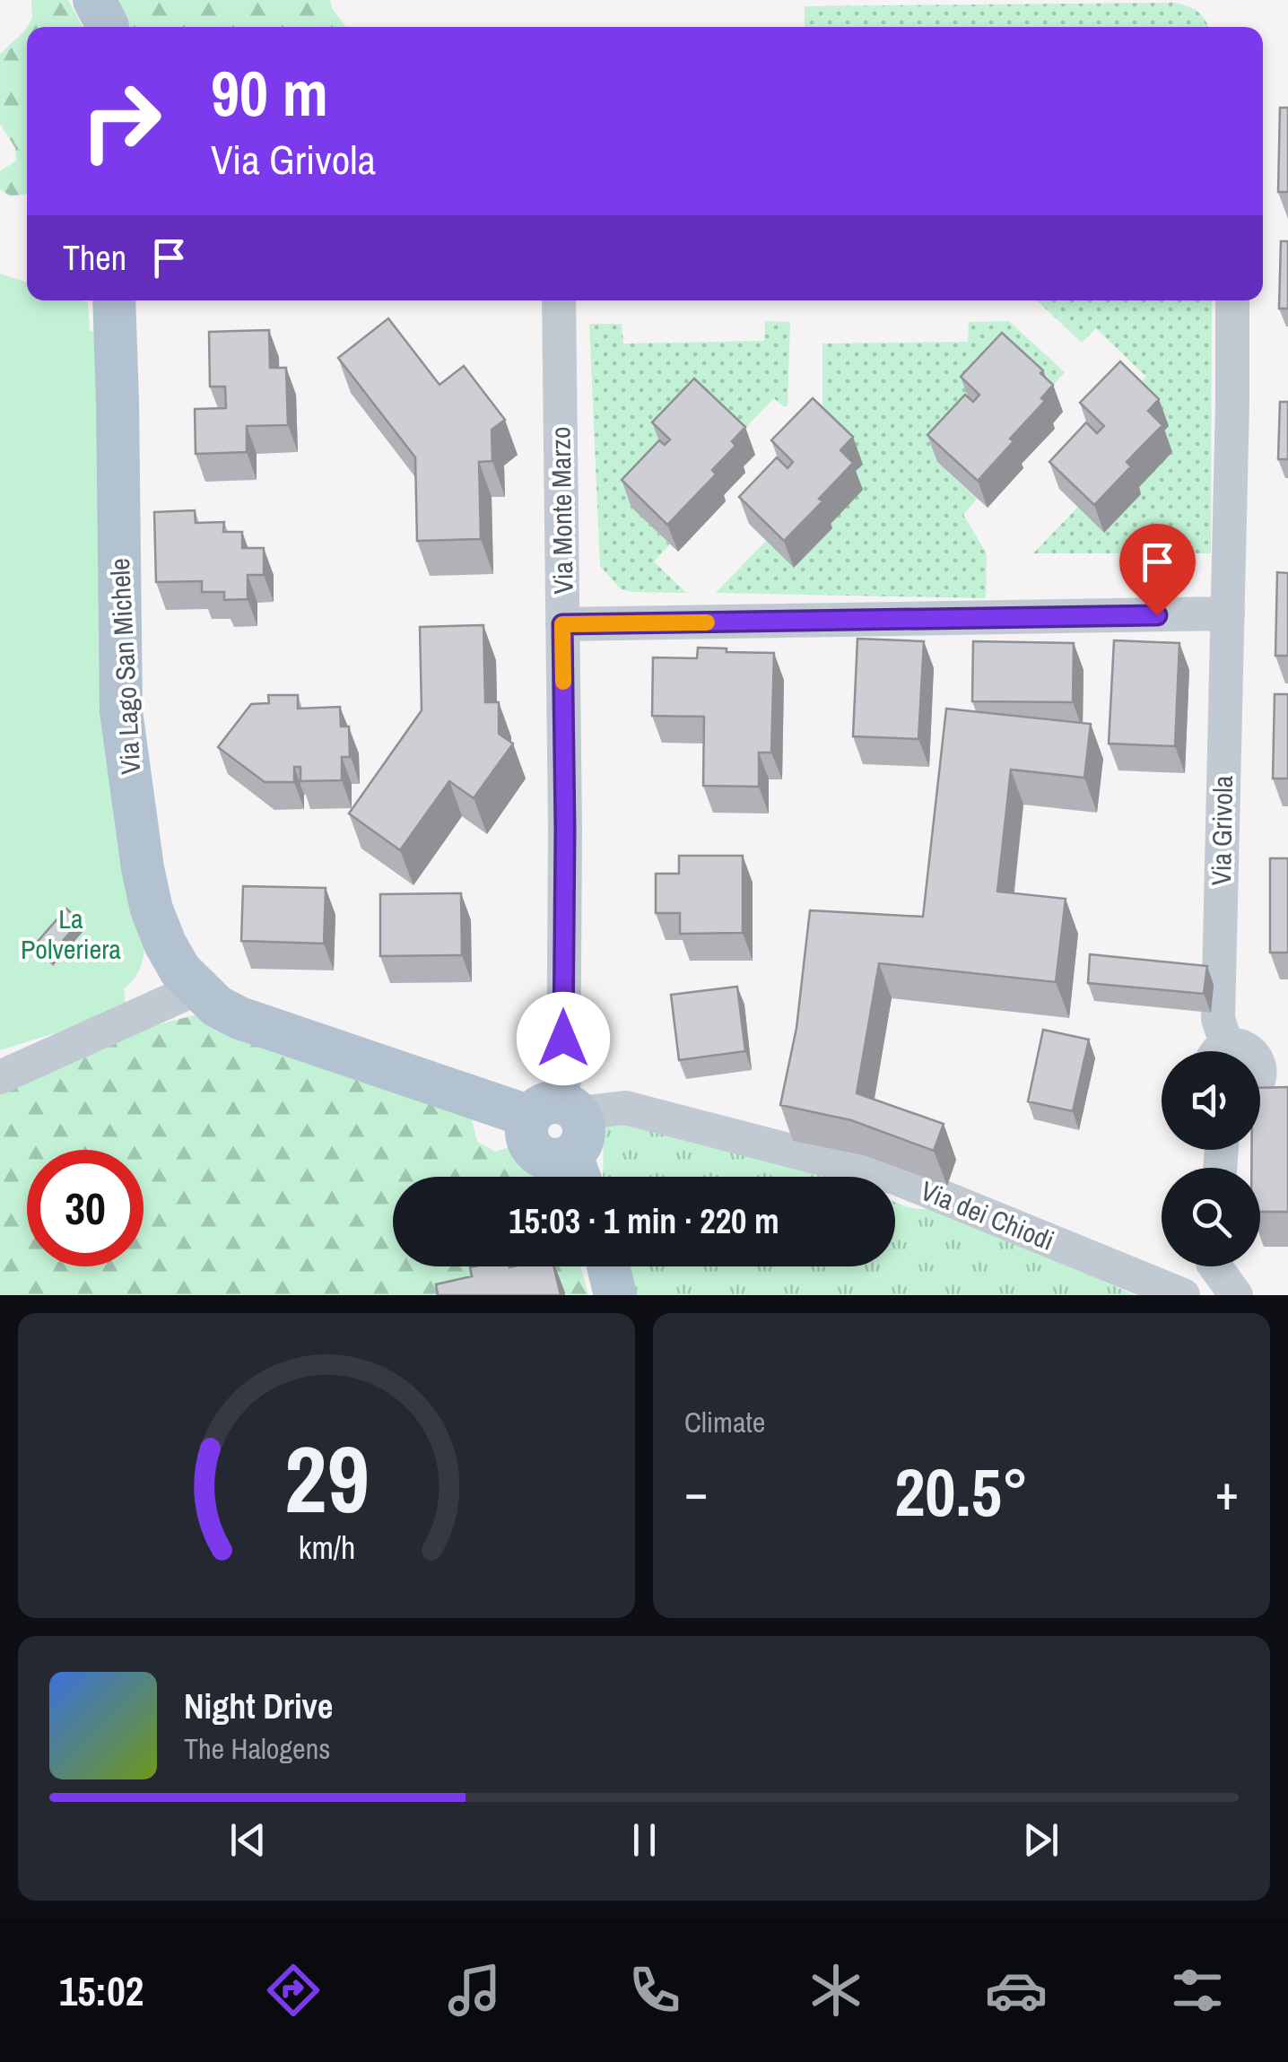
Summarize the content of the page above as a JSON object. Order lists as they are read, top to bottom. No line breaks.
{"streets":{"main road":["Via Lago San Michele"],"street":["Via Monte Marzo","Via Grivola","Via dei Chiodi"]},"crossings":[["Via Monte Marzo","Via Lago San Michele"],["Via Monte Marzo","Via dei Chiodi"],["Via Lago San Michele","Via dei Chiodi"]],"parks":["La Polveriera"],"page":{"turn":["90 m","Via Grivola"],"then":"Then","limit":"30","trip":"15:03 · 1 min · 220 m","tile":"Climate","heat":["−","20.5°","+"],"song":["Night Drive","The Halogens"],"tabs":"15:02","gauge":["29","km/h"]}}
